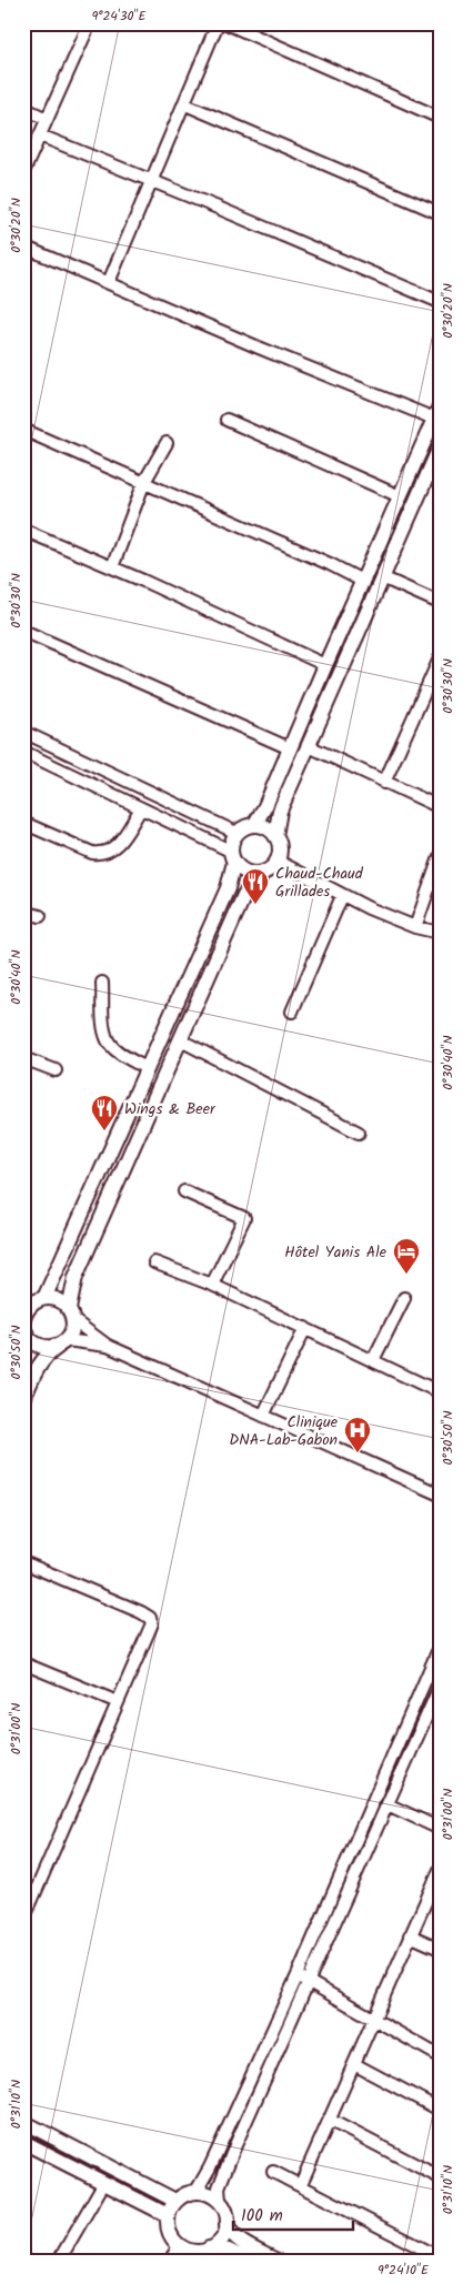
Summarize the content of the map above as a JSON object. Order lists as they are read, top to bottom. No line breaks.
{"places":{"restaurant":["Chaud-Chaud Grillades","Wings & Beer"],"hotel":["Hôtel Yanis Ale"],"hospital":["Clinique DNA-Lab-Gabon"]},"scale_bar":"100 m","coordinates":["9°24'30\"E","0°30'20\"N","0°30'30\"N","0°30'40\"N","0°30'50\"N","0°31'00\"N","0°31'10\"N","9°24'10\"E"]}
